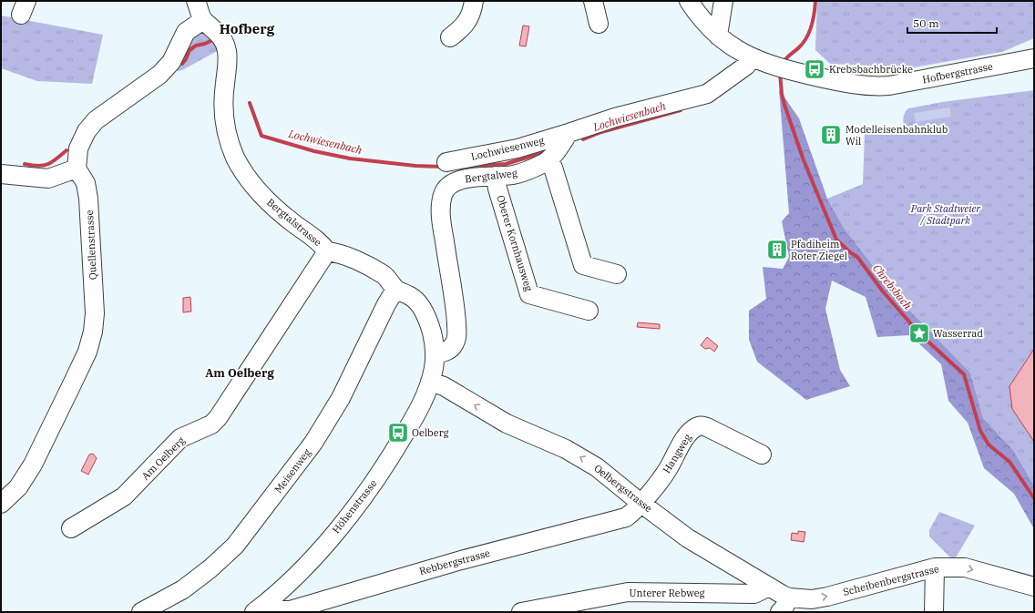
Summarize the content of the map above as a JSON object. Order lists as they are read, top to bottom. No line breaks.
{"streets":{"street":["Hofbergstrasse","Lochwiesenweg","Bergtalweg","Bergtalstrasse","Oberer Kornhausweg","Quellenstrasse","Hangweg","Am Oelberg","Meisenweg","Oelbergstrasse","Höhenstrasse","Rebbergstrasse","Scheibenbergstrasse","Unterer Rebweg"]},"crossings":[["Lochwiesenweg","Bergtalweg"],["Bergtalweg","Bergtalstrasse"],["Bergtalweg","Oberer Kornhausweg"],["Bergtalstrasse","Am Oelberg"],["Bergtalstrasse","Meisenweg"],["Bergtalstrasse","Oelbergstrasse"],["Bergtalstrasse","Höhenstrasse"],["Hangweg","Oelbergstrasse"],["Hangweg","Rebbergstrasse"],["Oelbergstrasse","Höhenstrasse"],["Oelbergstrasse","Rebbergstrasse"],["Oelbergstrasse","Scheibenbergstrasse"],["Oelbergstrasse","Unterer Rebweg"],["Höhenstrasse","Rebbergstrasse"]],"one_way":["Oelbergstrasse","Scheibenbergstrasse"],"districts":["Hofberg","Am Oelberg"],"water":["Lochwiesenbach","Chrebsbach"],"parks":["Park Stadtweier / Stadtpark"],"places":{"bus stop":["Krebsbachbrücke","Oelberg"],"building":["Modelleisenbahnklub Wil","Pfadiheim Roter Ziegel"],"place":["Wasserrad"]},"scale_bar":"50 m"}
